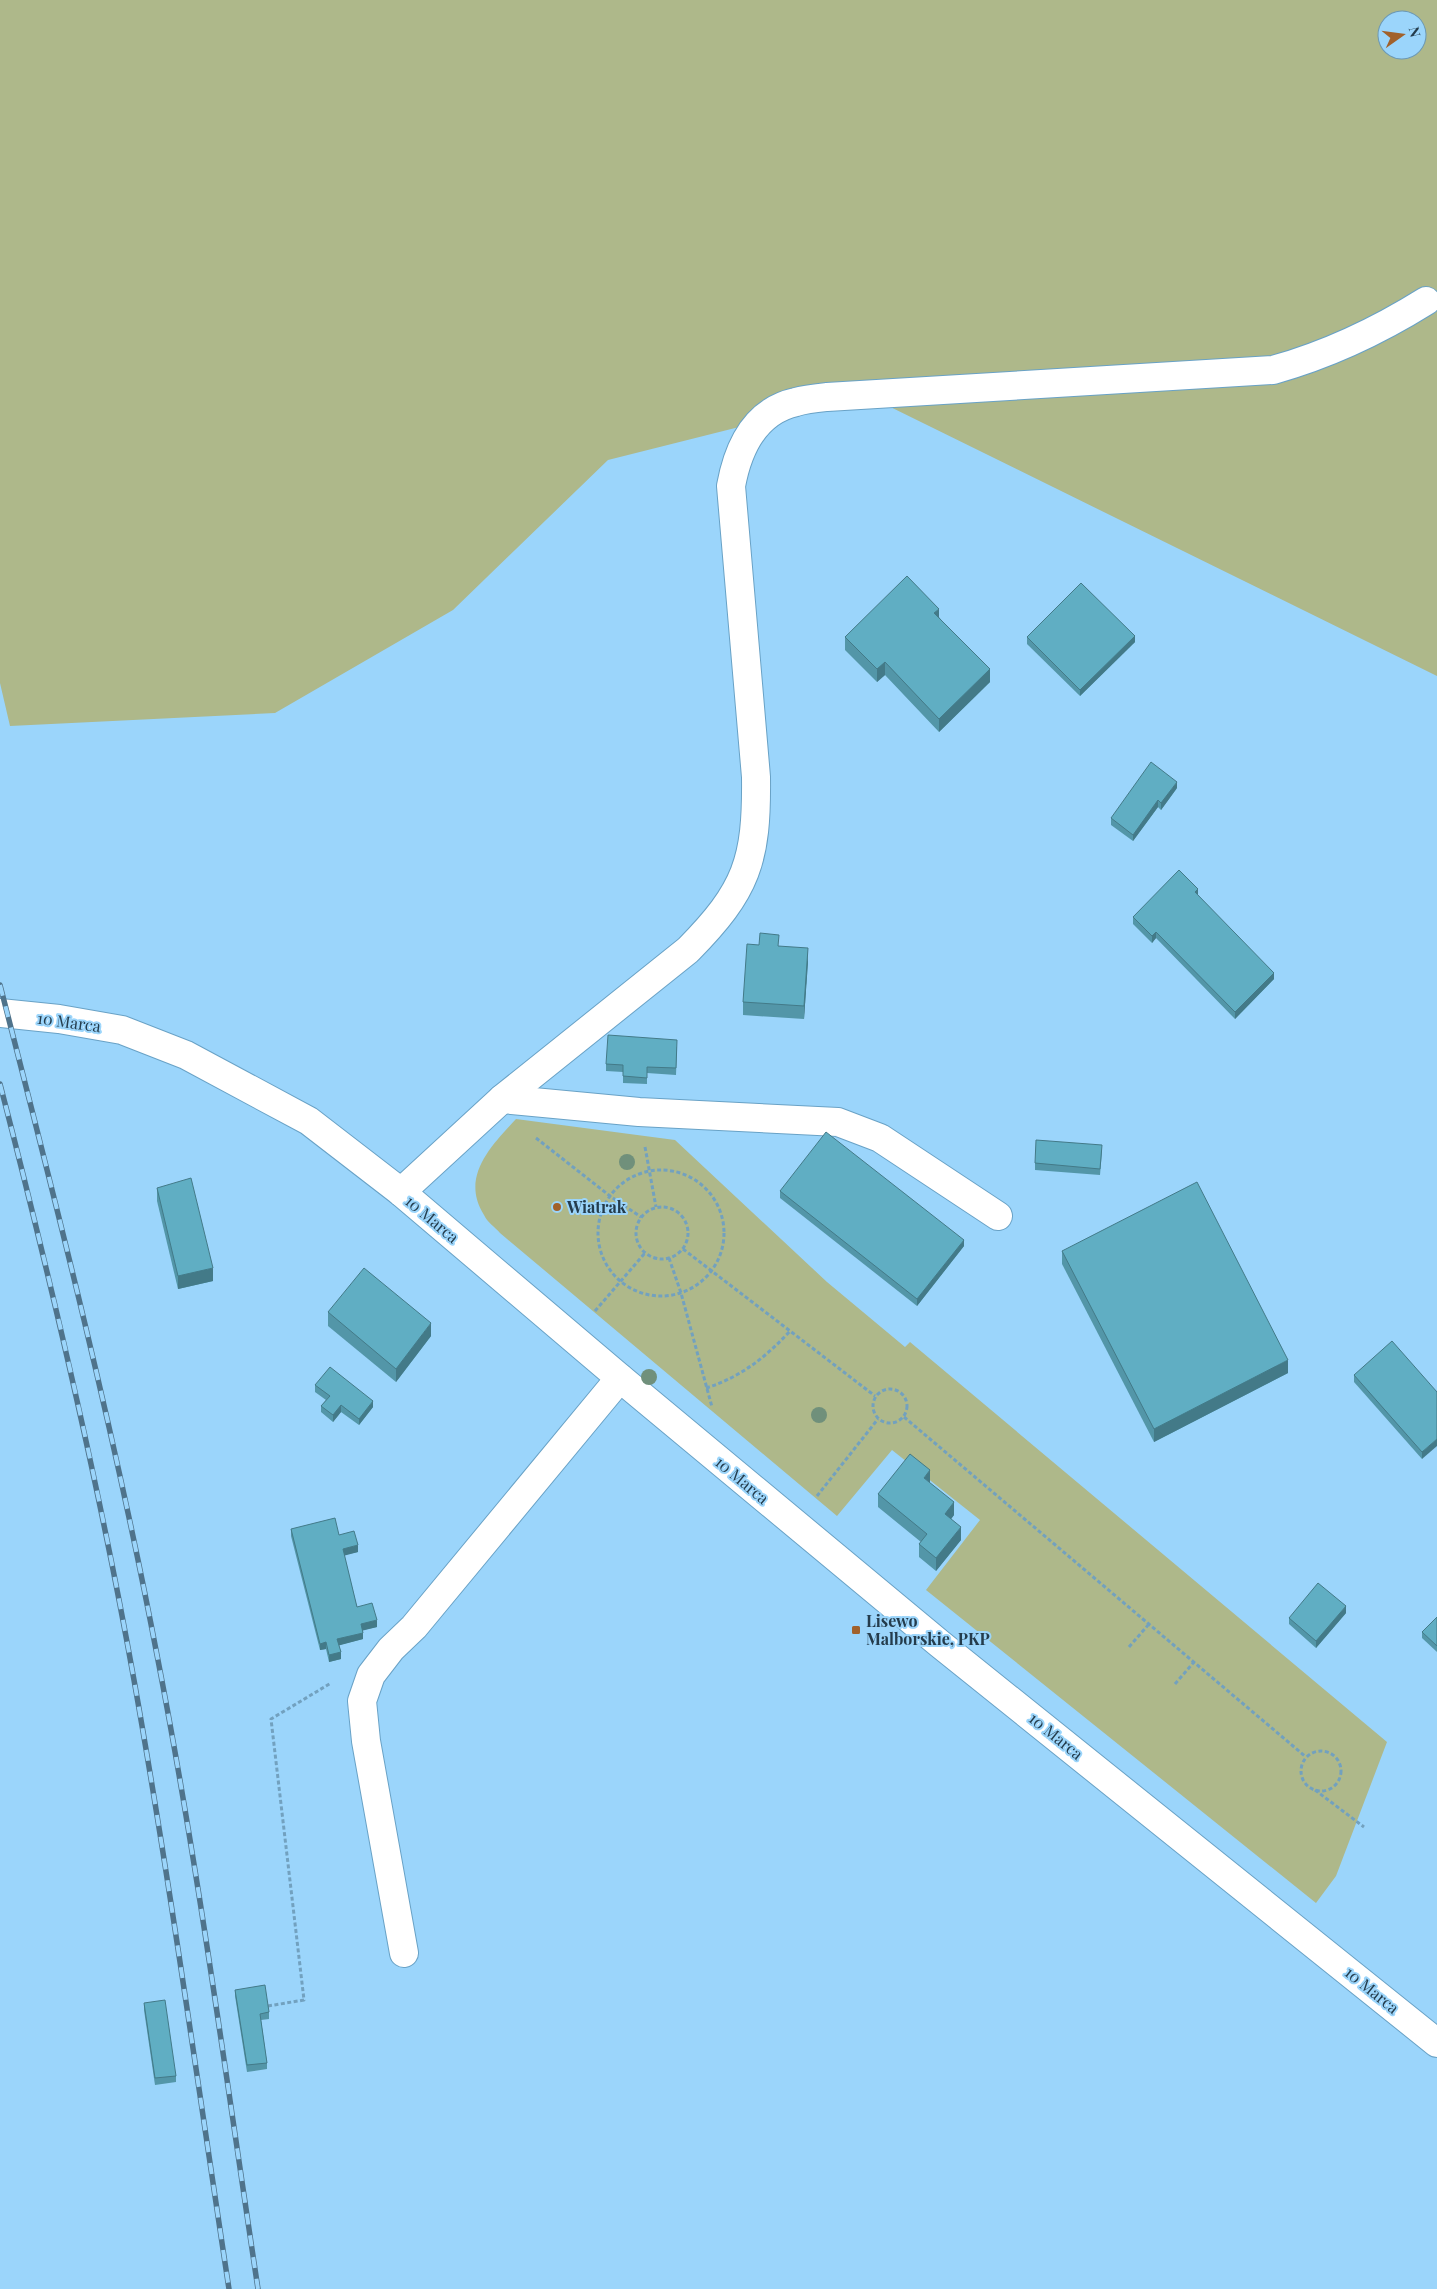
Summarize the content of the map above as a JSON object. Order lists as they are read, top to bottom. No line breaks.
{"streets":{"street":["10 Marca"]},"places":{"other":["Wiatrak"],"transit":["Lisewo Malborskie, PKP"]},"north":"right"}
